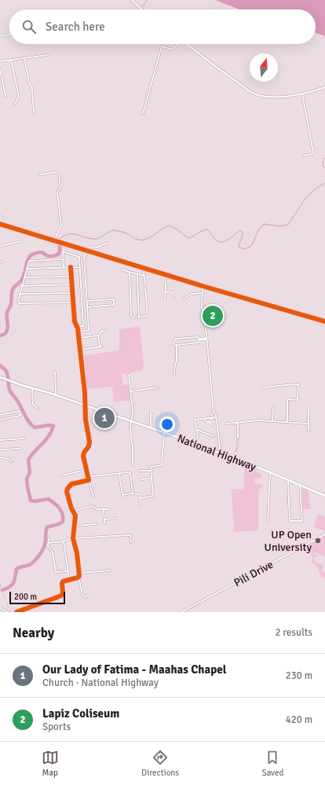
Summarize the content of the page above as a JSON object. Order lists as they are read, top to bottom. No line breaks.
{"streets":{"main road":["National Highway"],"street":["Pili Drive"]},"places":["UP Open University"],"scale_bar":"200 m","north":"top","page":{"search":"Search here","pins":["2","1"],"scale":"200 m","heading":["Nearby","2 results"],"list":[{"mark":"1","name":"Our Lady of Fatima - Maahas Chapel","note":"Church · National Highway","value":"230 m"},{"mark":"2","name":"Lapiz Coliseum","note":"Sports","value":"420 m"}],"nav":["Map","Directions","Saved"]}}
